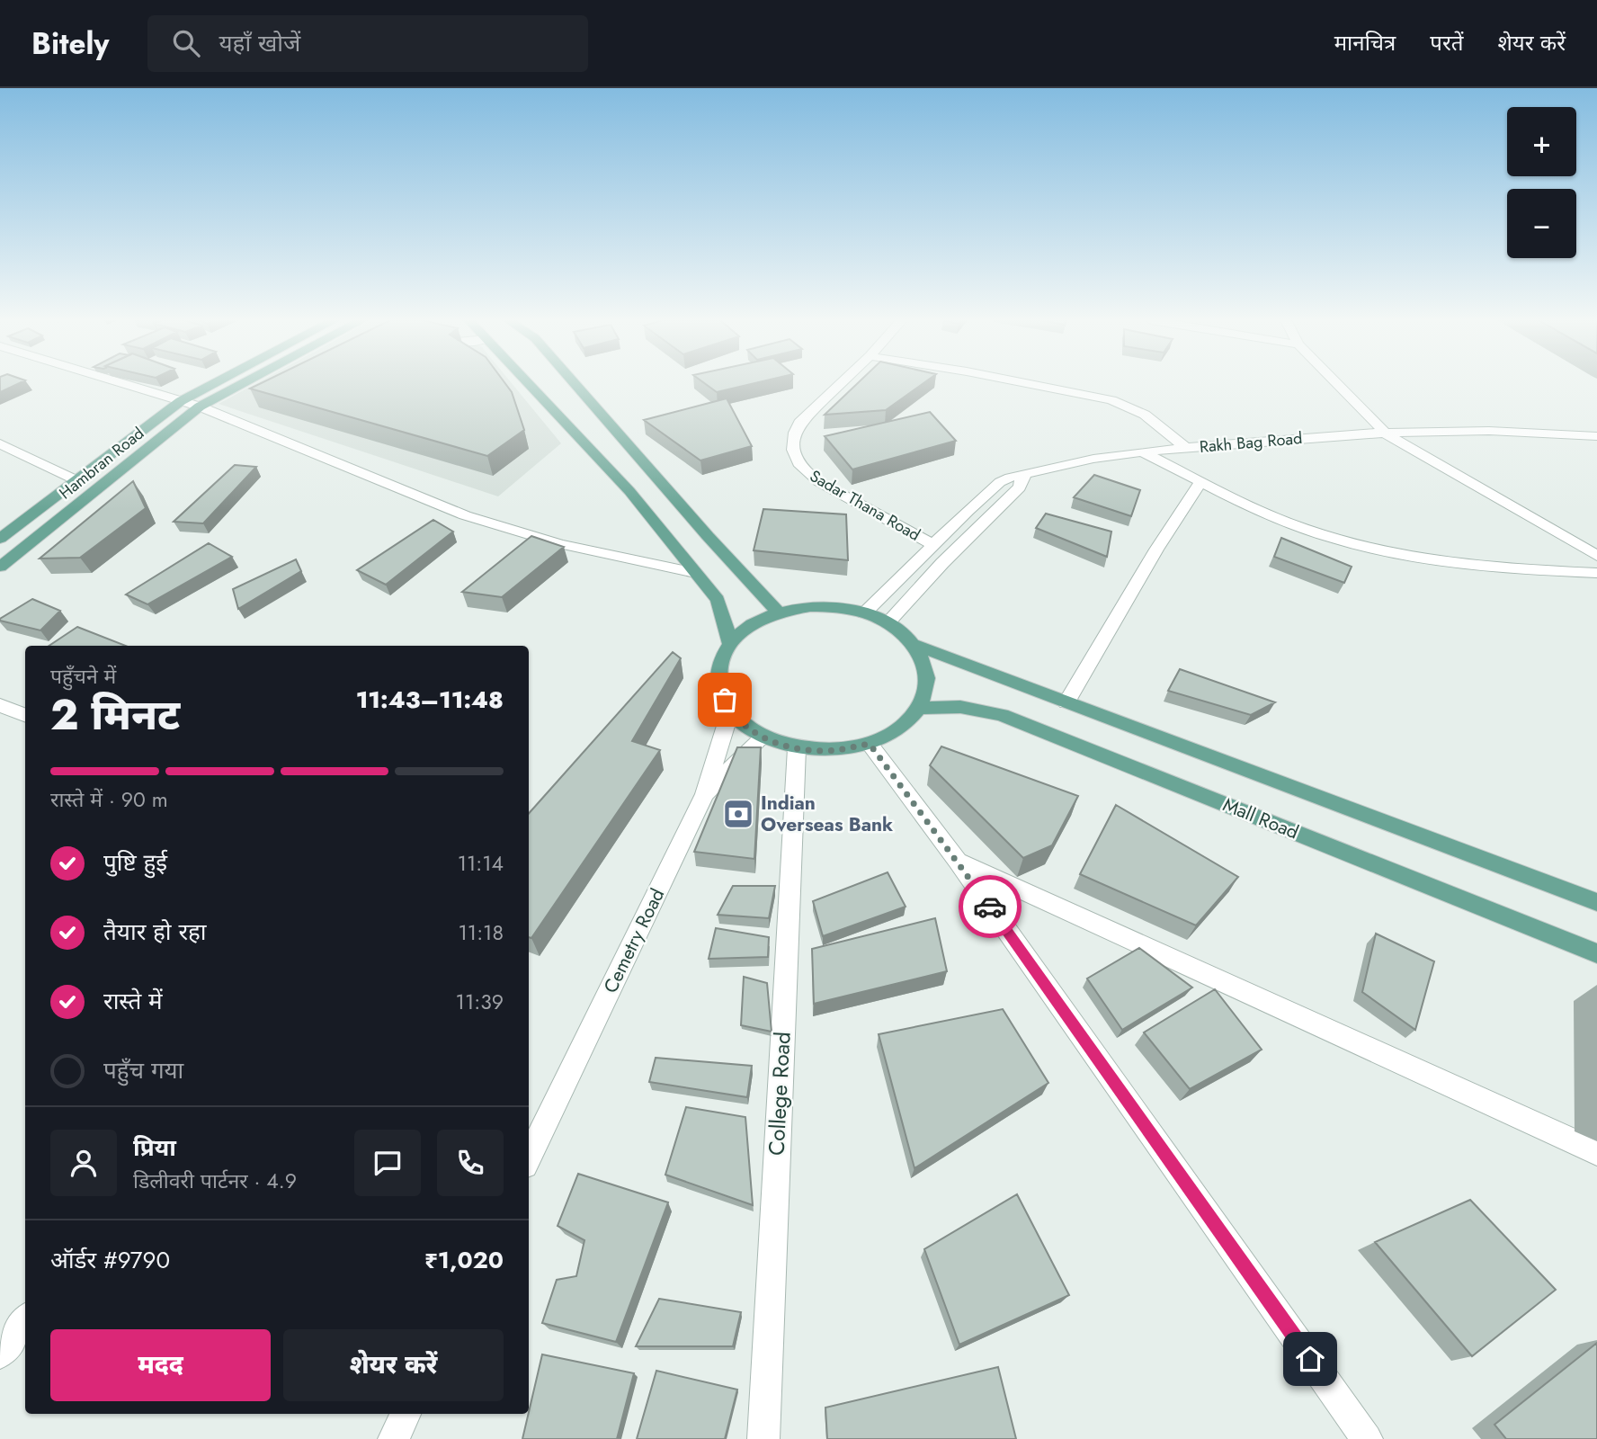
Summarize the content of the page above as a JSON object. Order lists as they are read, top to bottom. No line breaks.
{"streets":{"main road":["Hambran Road","Mall Road"],"street":["Rakh Bag Road","Sadar Thana Road","Cemetry Road","College Road"]},"crossings":[["Rakh Bag Road","Sadar Thana Road"],["Rakh Bag Road","Mall Road"],["Rakh Bag Road","Cemetry Road"],["Rakh Bag Road","College Road"],["Mall Road","Cemetry Road"],["Mall Road","College Road"],["Cemetry Road","College Road"]],"places":{"bank":["Indian Overseas Bank"]},"page":{"header":"Bitely","search":"यहाँ खोजें","nav":["मानचित्र","परतें","शेयर करें"],"map_buttons":["+","−"],"heading":["2 मिनट","पहुँचने में","11:43–11:48"],"panel":["प्रिया","डिलीवरी पार्टनर · 4.9","ऑर्डर #9790","₹1,020"],"bar":"रास्ते में · 90 m","list":[["पुष्टि हुई","11:14"],["तैयार हो रहा","11:18"],["रास्ते में","11:39"],"पहुँच गया"],"buttons":["मदद","शेयर करें"]}}
